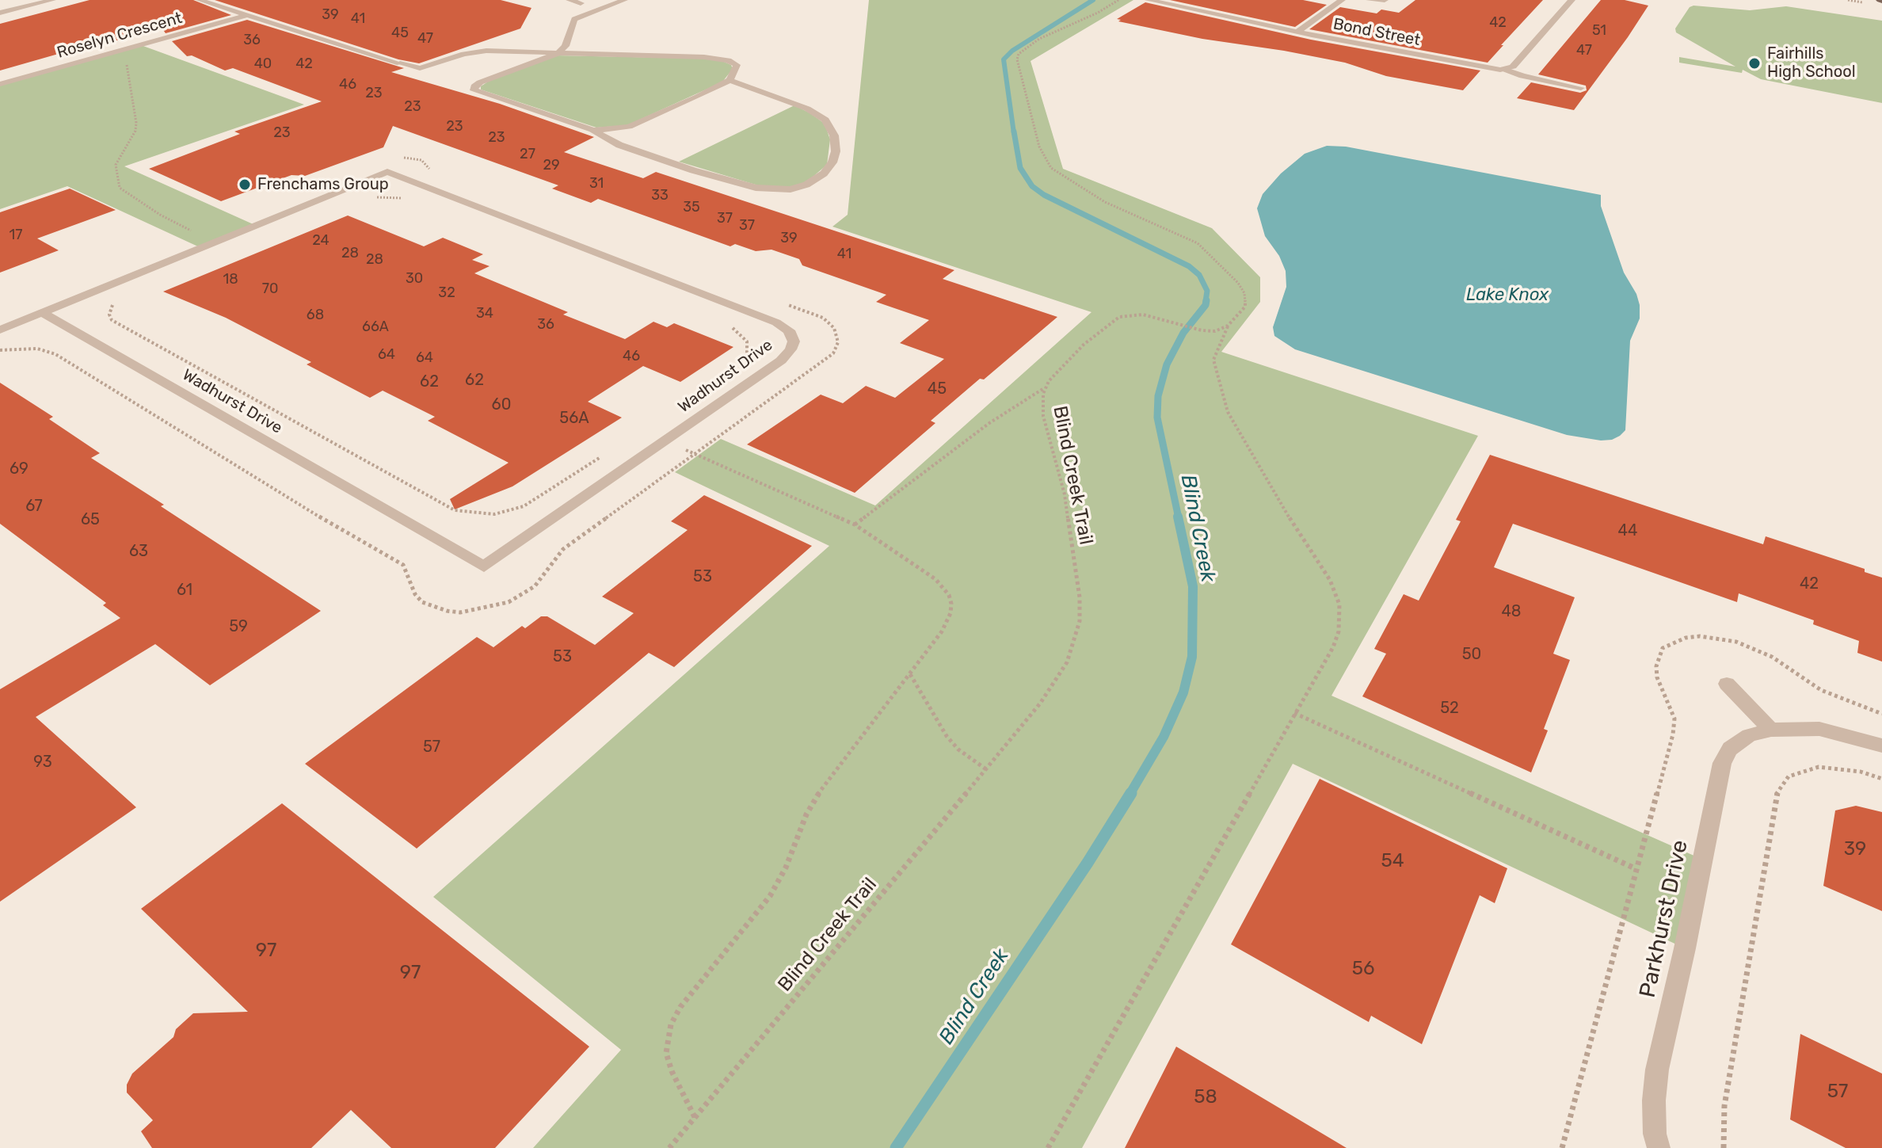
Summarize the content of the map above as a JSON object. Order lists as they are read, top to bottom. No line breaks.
{"streets":{"street":["Bond Street","Roselyn Crescent","Wadhurst Drive","Parkhurst Drive"],"path":["Blind Creek Trail"]},"water":["Lake Knox","Blind Creek"],"places":["Fairhills High School","Frenchams Group"],"house_numbers":["39","41","42","51","45","47","36","47","40","42","46","23","23","23","23","23","27","29","31","33","35","37","37","17","39","24","28","41","28","30","18","70","32","34","68","36","66A","64","46","64","62","62","45","60","56A","69","67","65","44","63","53","42","61","48","59","50","53","52","57","93","39","54","97","56","97","57","58"]}
